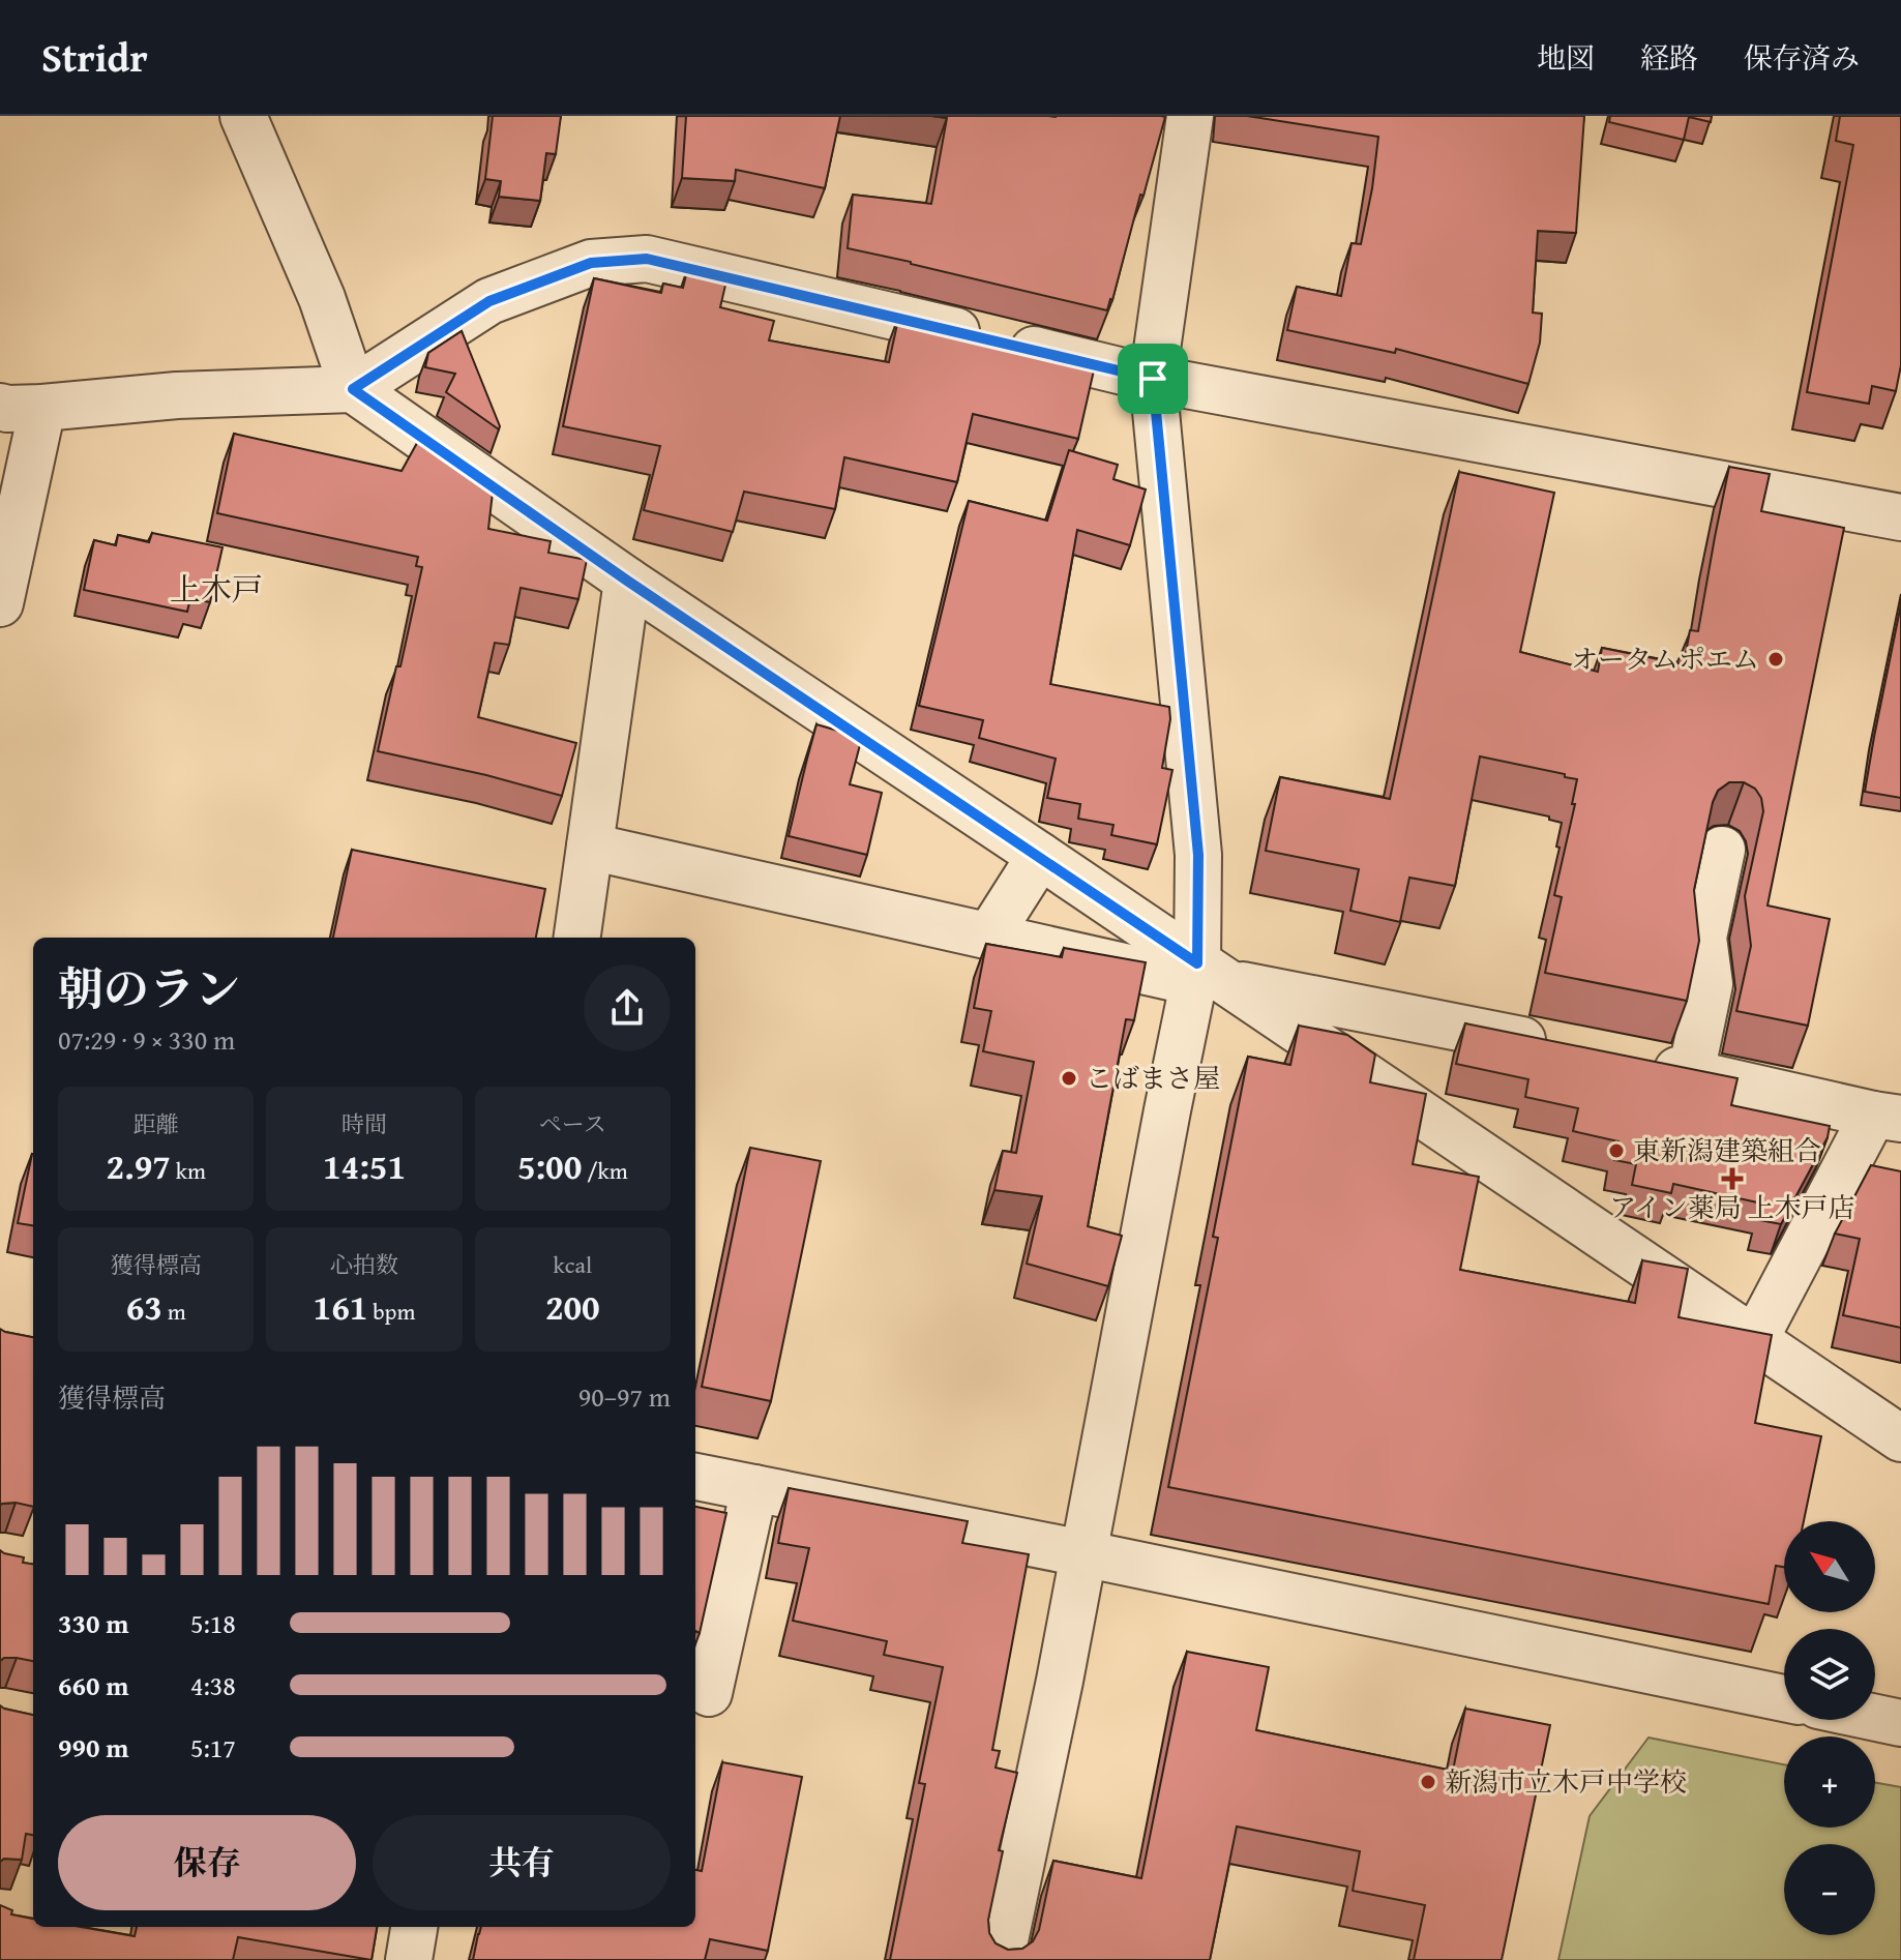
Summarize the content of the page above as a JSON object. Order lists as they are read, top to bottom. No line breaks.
{"districts":["上木戸"],"places":{"other":["オータムポエム","こばまさ屋","東新潟建築組合","新潟市立木戸中学校"],"health":["アイン薬局 上木戸店"]},"north":"top left","page":{"header":"Stridr","nav":["地図","経路","保存済み"],"heading":["朝のラン","07:29 · 9 × 330 m"],"stats":[["距離","2.97 km"],["時間","14:51"],["ペース","5:00 /km"],["獲得標高","63 m"],["心拍数","161 bpm"],["kcal","200"]],"chart":["獲得標高","90–97 m"],"map_buttons":["+","−"],"list":[{"name":"330 m","note":"5:18"},{"name":"660 m","note":"4:38"},{"name":"990 m","note":"5:17"}],"buttons":["保存","共有"]}}
